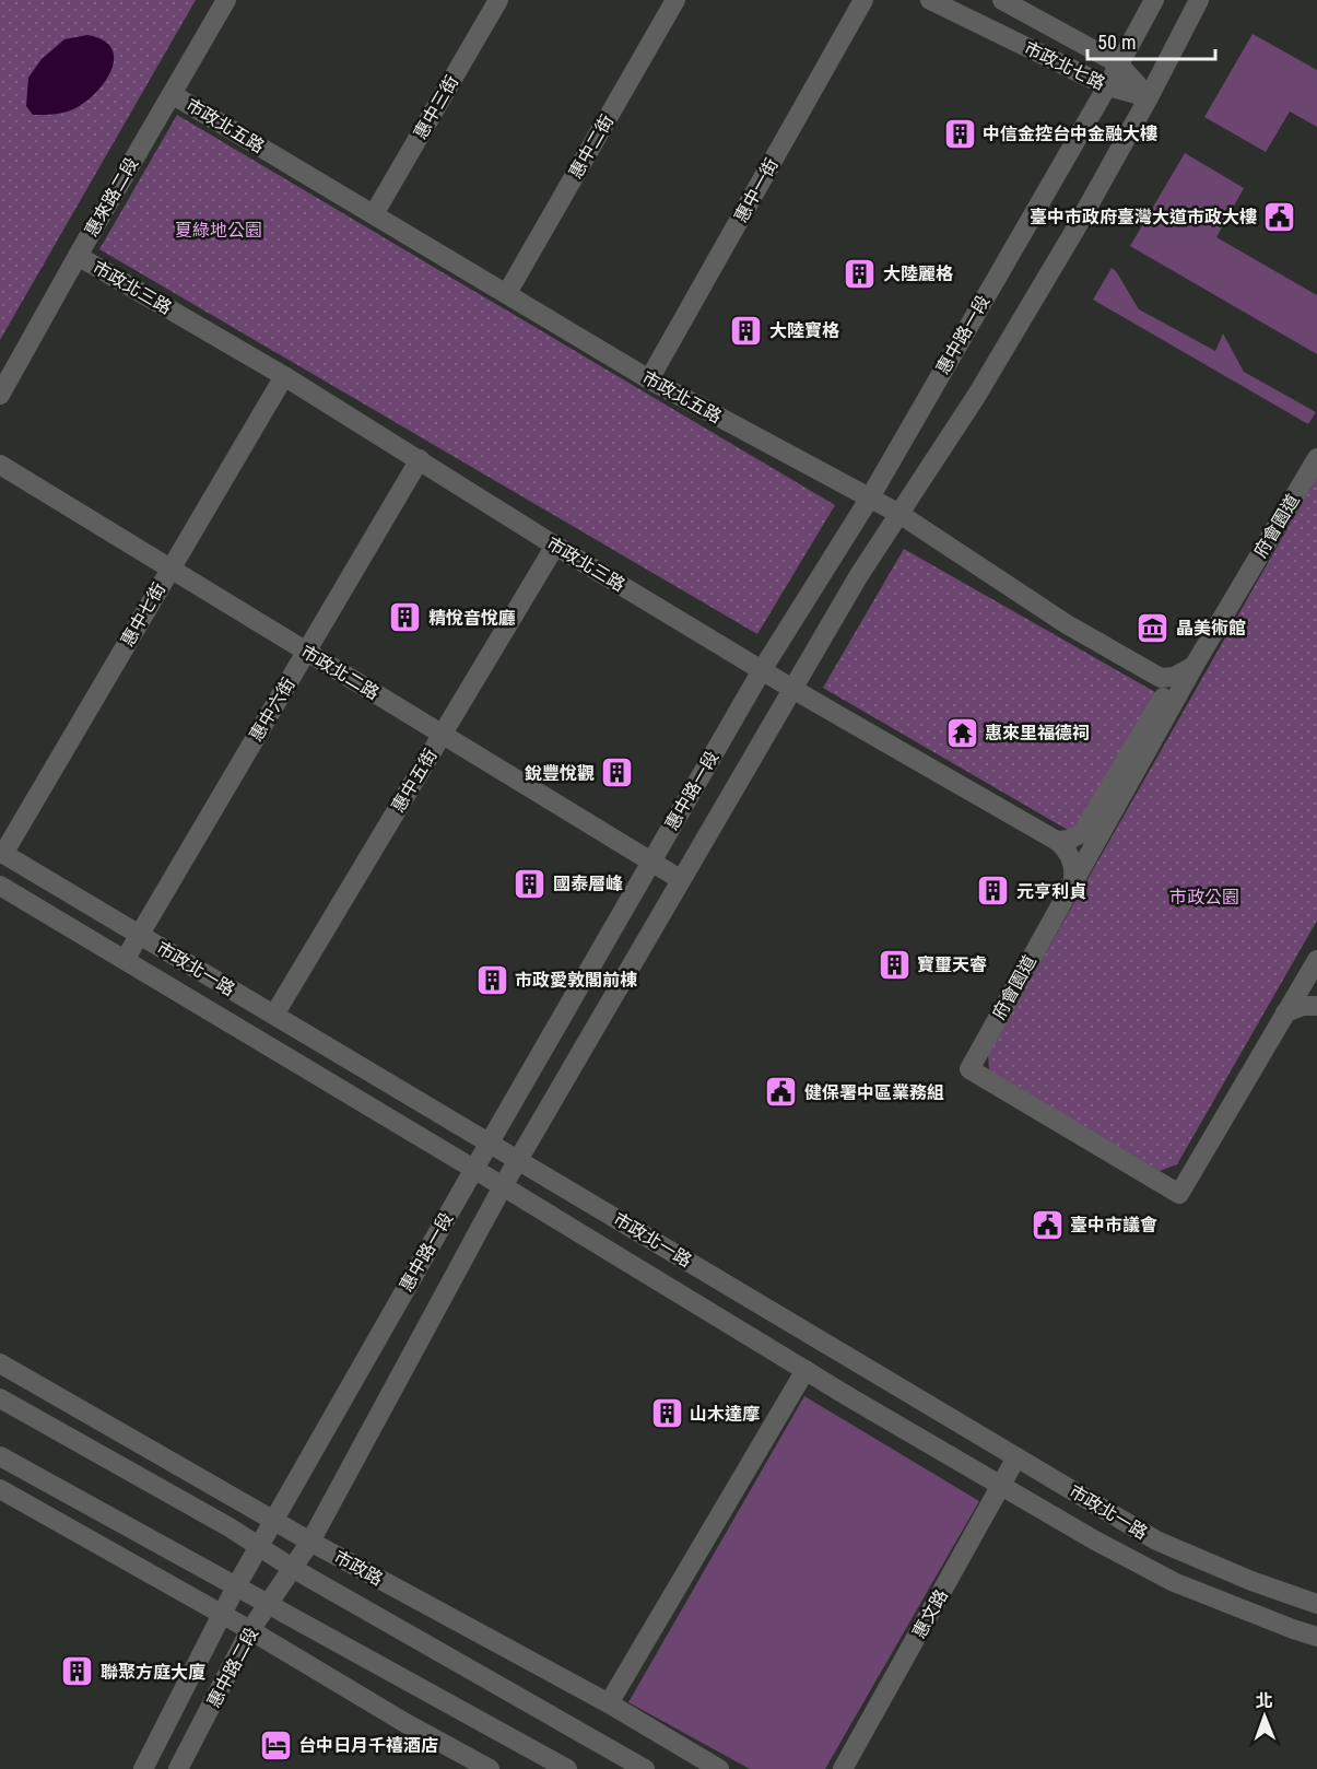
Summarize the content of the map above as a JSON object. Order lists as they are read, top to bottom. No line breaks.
{"streets":{"street":["市政北七路","惠中三街","市政北五路","惠中二街","惠中一街","惠來路二段","市政北三路","惠中路一段","府會園道","惠中七街","市政北二路","惠中六街","惠中五街","市政北一路","市政路","惠文路","惠中路二段"]},"crossings":[["市政北七路","惠中路一段"],["惠中三街","市政北五路"],["市政北五路","惠中二街"],["市政北五路","惠中一街"],["市政北五路","惠來路二段"],["市政北五路","惠中路一段"],["惠來路二段","市政北三路"],["市政北三路","惠中路一段"],["市政北三路","惠中七街"],["市政北三路","惠中六街"],["市政北三路","惠中五街"],["惠中路一段","市政北二路"],["惠中路一段","市政北一路"],["惠中路一段","市政路"],["惠中路一段","惠中路二段"],["惠中七街","市政北二路"],["惠中七街","市政北一路"],["市政北二路","惠中六街"],["市政北二路","惠中五街"],["惠中六街","市政北一路"],["惠中五街","市政北一路"],["市政北一路","惠文路"],["市政路","惠中路二段"]],"parks":["夏綠地公園","市政公園"],"places":{"building":["中信金控台中金融大樓","大陸麗格","大陸寶格","精悅音悅廳","銳豐悅觀","國泰層峰","元亨利貞","寶璽天睿","市政愛敦閣前棟","山木達摩","聯聚方庭大廈"],"public building":["臺中市政府臺灣大道市政大樓","健保署中區業務組","臺中市議會"],"museum":["晶美術館"],"temple":["惠來里福德祠"],"hotel":["台中日月千禧酒店"]},"scale_bar":"50 m","north":"top"}
